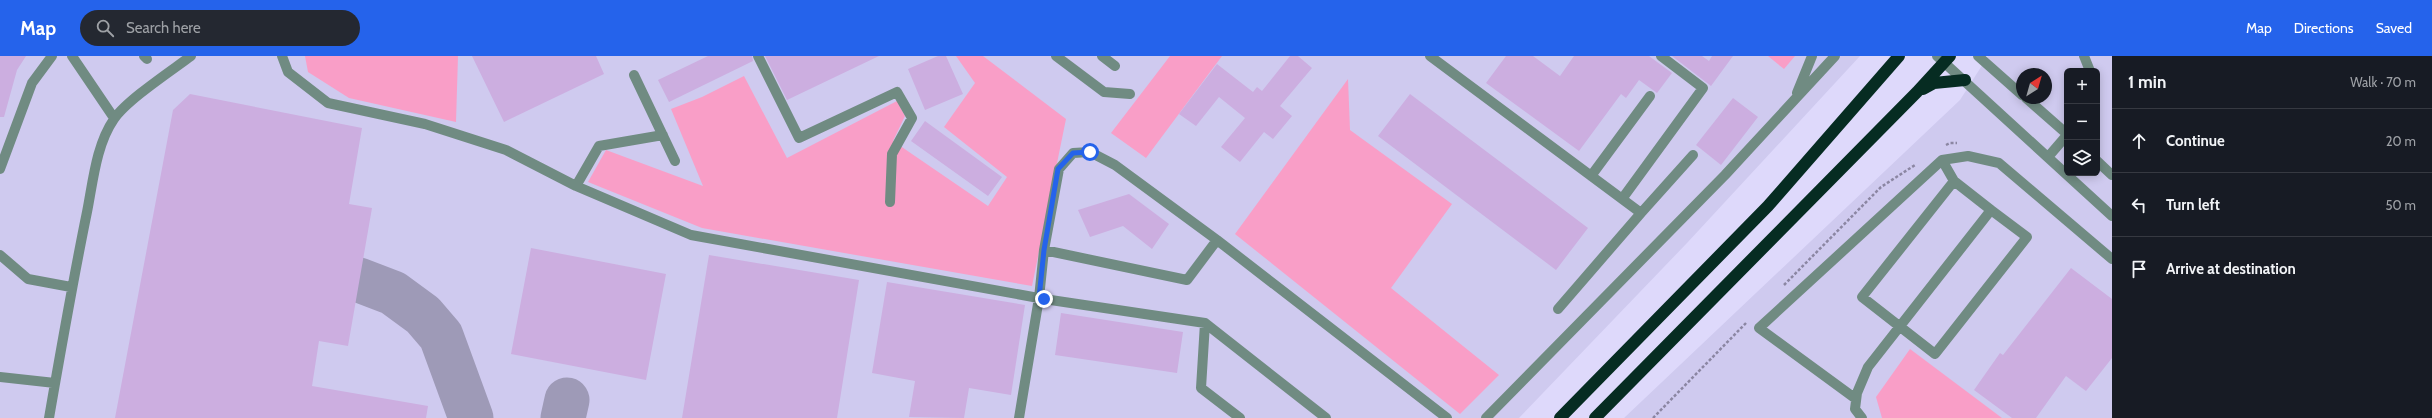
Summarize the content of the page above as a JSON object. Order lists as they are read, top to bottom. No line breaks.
{"north":"top right","page":{"header":"Map","search":"Search here","nav":["Map","Directions","Saved"],"heading":["1 min","Walk · 70 m"],"map_buttons":["+","−"],"list":[["Continue","20 m"],["Turn left","50 m"],"Arrive at destination"]}}
